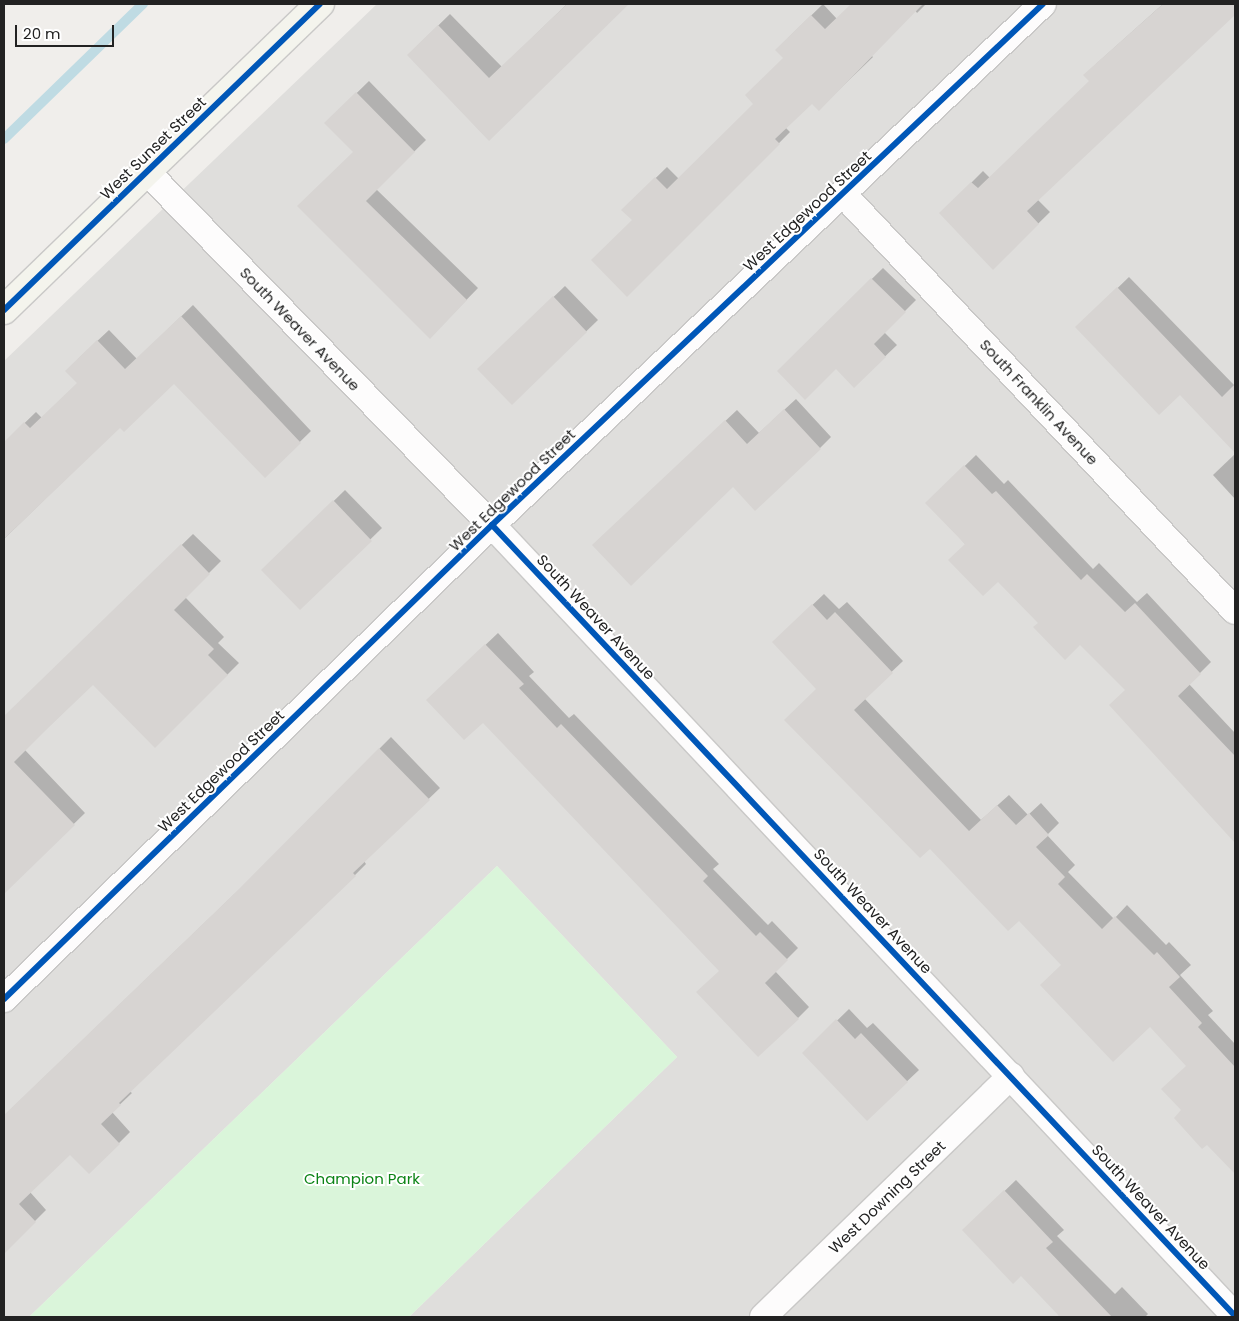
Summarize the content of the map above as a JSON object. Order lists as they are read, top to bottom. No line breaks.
{"streets":{"main road":["West Sunset Street"],"street":["West Edgewood Street","South Weaver Avenue","South Franklin Avenue","West Downing Street"]},"crossings":[["West Sunset Street","South Weaver Avenue"],["West Edgewood Street","South Weaver Avenue"],["West Edgewood Street","South Franklin Avenue"],["South Weaver Avenue","West Downing Street"]],"parks":["Champion Park"],"scale_bar":"20 m"}
